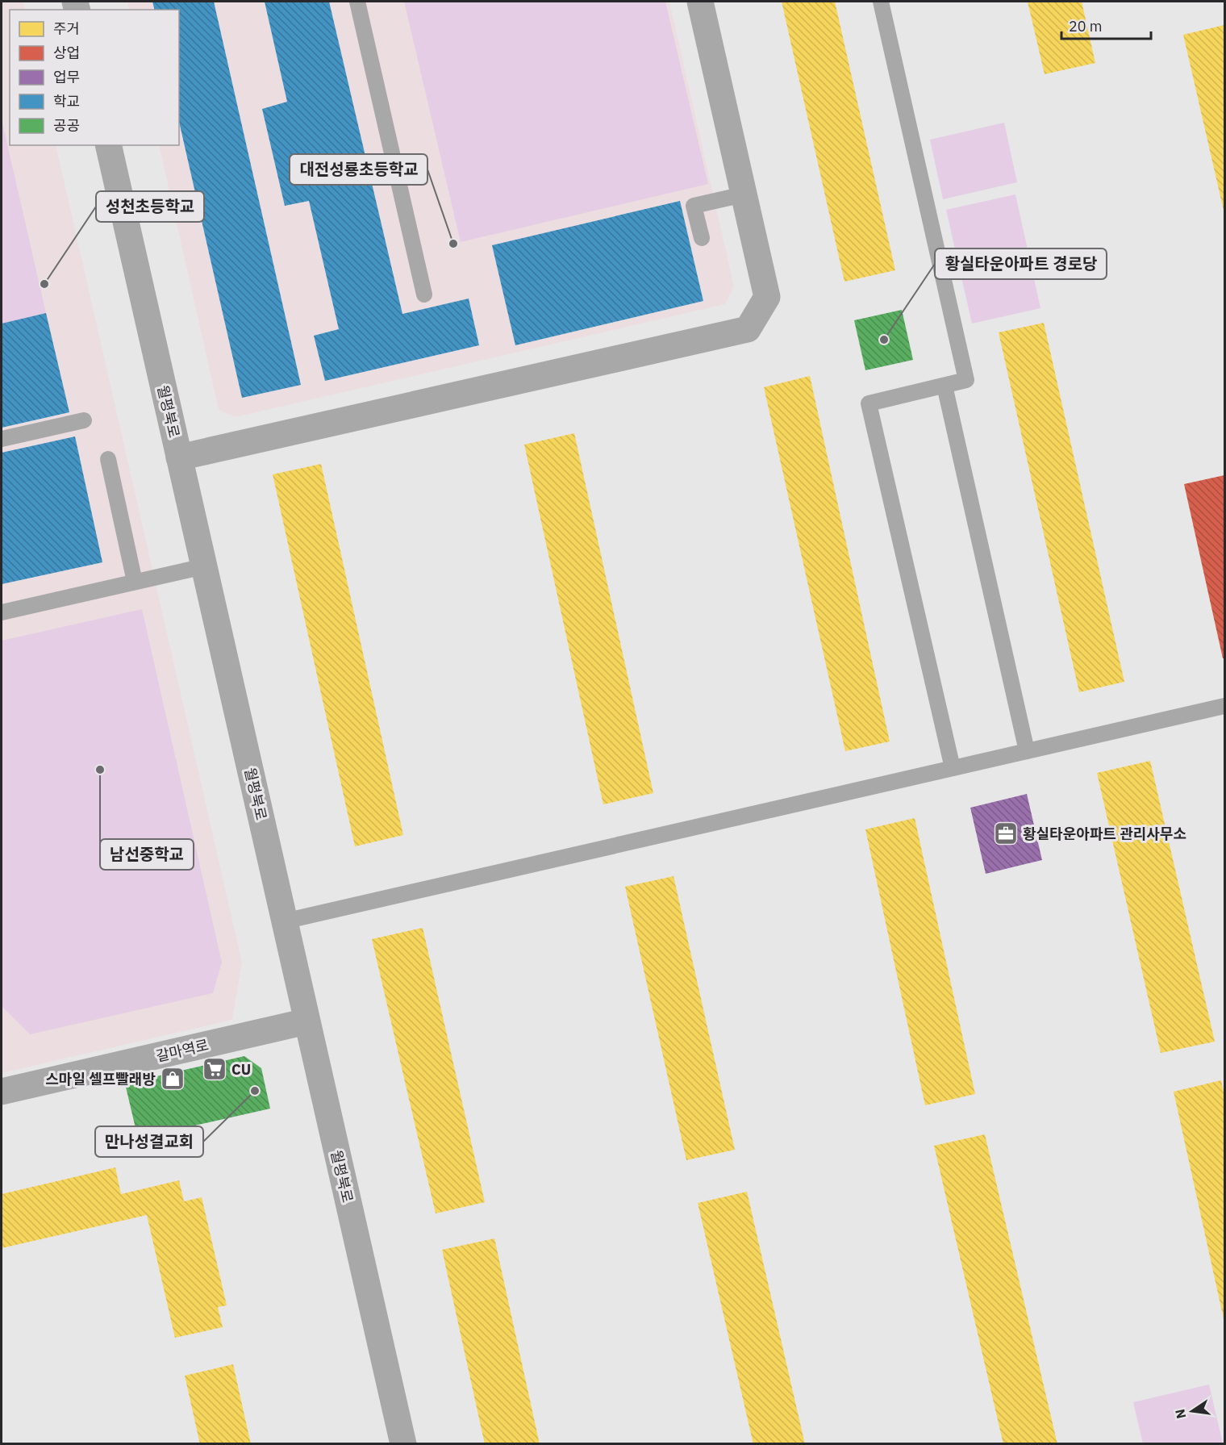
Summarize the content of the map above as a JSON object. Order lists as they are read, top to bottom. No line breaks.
{"streets":{"street":["월평북로","갈마역로"]},"crossings":[["월평북로","갈마역로"]],"places":{"other":["대전성룡초등학교","성천초등학교","황실타운아파트 경로당","남선중학교","만나성결교회"],"office":["황실타운아파트 관리사무소"],"supermarket":["CU"],"shop":["스마일 셀프빨래방"]},"legend":["주거","상업","업무","학교","공공"],"scale_bar":"20 m","north":"left"}
